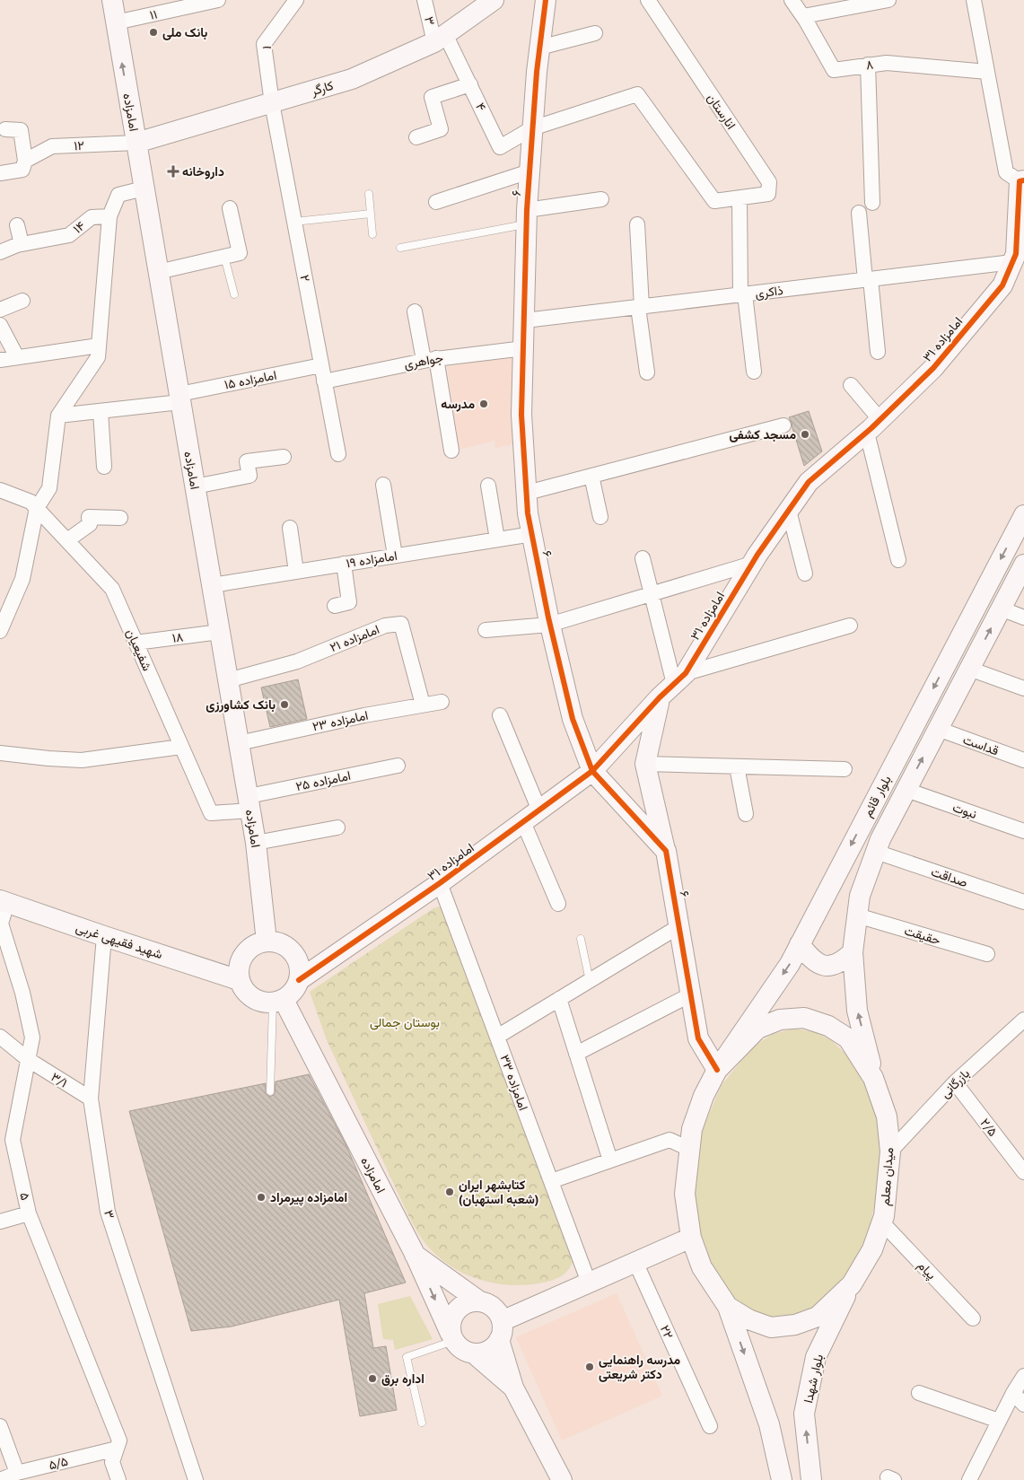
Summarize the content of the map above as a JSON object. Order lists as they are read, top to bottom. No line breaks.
{"streets":{"main road":["کارگر","امامزاده","۶","امامزاده ۳۱","بلوار قائم","شهید فقیهی غربی","میدان معلم","بلوار شهدا"],"street":["۱۱","۳","۱","۸","۴","انارستان","۱۲","۱۴","۲","ذاکری","جواهری","امامزاده ۱۵","امامزاده ۱۹","۱۸","امامزاده ۲۱","شفیعیان","امامزاده ۲۳","قداست","امامزاده ۲۵","نبوت","صداقت","حقیقت","۳/۱","امامزاده ۳۳","بازرگانی","۲/۵","۵","پیام","۲۲","۵/۵"]},"crossings":[["۱۱","امامزاده"],["۳","کارگر"],["۳","۴"],["۳","شهید فقیهی غربی"],["۳","۳/۱"],["۱","کارگر"],["۱","۲"],["کارگر","۴"],["کارگر","امامزاده"],["کارگر","۱۲"],["کارگر","۲"],["۴","۶"],["امامزاده","۱۲"],["امامزاده","امامزاده ۳۱"],["امامزاده","امامزاده ۱۵"],["امامزاده","امامزاده ۱۹"],["امامزاده","۱۸"],["امامزاده","امامزاده ۲۱"],["امامزاده","شفیعیان"],["امامزاده","امامزاده ۲۳"],["امامزاده","امامزاده ۲۵"],["امامزاده","شهید فقیهی غربی"],["۶","ذاکری"],["۶","امامزاده ۳۱"],["۶","جواهری"],["۶","امامزاده ۱۹"],["۶","بلوار قائم"],["۶","میدان معلم"],["۲","جواهری"],["۲","امامزاده ۱۵"],["ذاکری","امامزاده ۳۱"],["امامزاده ۳۱","شهید فقیهی غربی"],["امامزاده ۳۱","امامزاده ۳۳"],["۱۸","شفیعیان"],["امامزاده ۲۱","امامزاده ۲۳"],["شفیعیان","امامزاده ۲۵"],["قداست","بلوار قائم"],["بلوار قائم","نبوت"],["بلوار قائم","صداقت"],["بلوار قائم","حقیقت"],["بلوار قائم","میدان معلم"],["شهید فقیهی غربی","۵"],["۳/۱","۵"],["بازرگانی","۲/۵"],["بازرگانی","میدان معلم"],["میدان معلم","پیام"],["میدان معلم","بلوار شهدا"],["۵","۵/۵"]],"one_way":["بلوار شهدا"],"parks":["بوستان جمالی"],"places":{"other":["بانک ملی","مدرسه","مسجد کشفی","بانک کشاورزی","کتابشهر ایران (شعبه استهبان)","امامزاده پیرمراد","مدرسه راهنمایی دکتر شریعتی","اداره برق"],"health":["داروخانه"]}}
